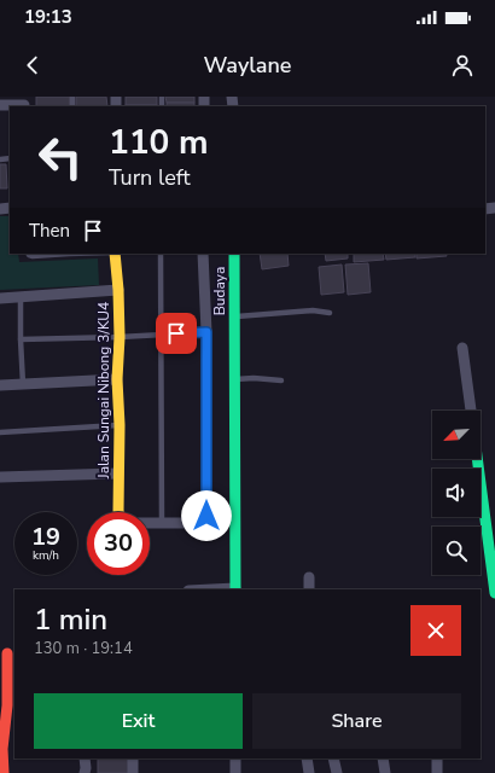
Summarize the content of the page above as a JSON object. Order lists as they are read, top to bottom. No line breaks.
{"streets":{"street":["Budaya","Jalan Sungai Nibong 3/KU4"]},"north":"bottom left","page":{"status":"19:13","header":"Waylane","turn":["110 m","Turn left"],"then":"Then","speed":"19 km/h","limit":"30","heading":["1 min","130 m · 19:14"],"buttons":["Exit","Share"]}}
